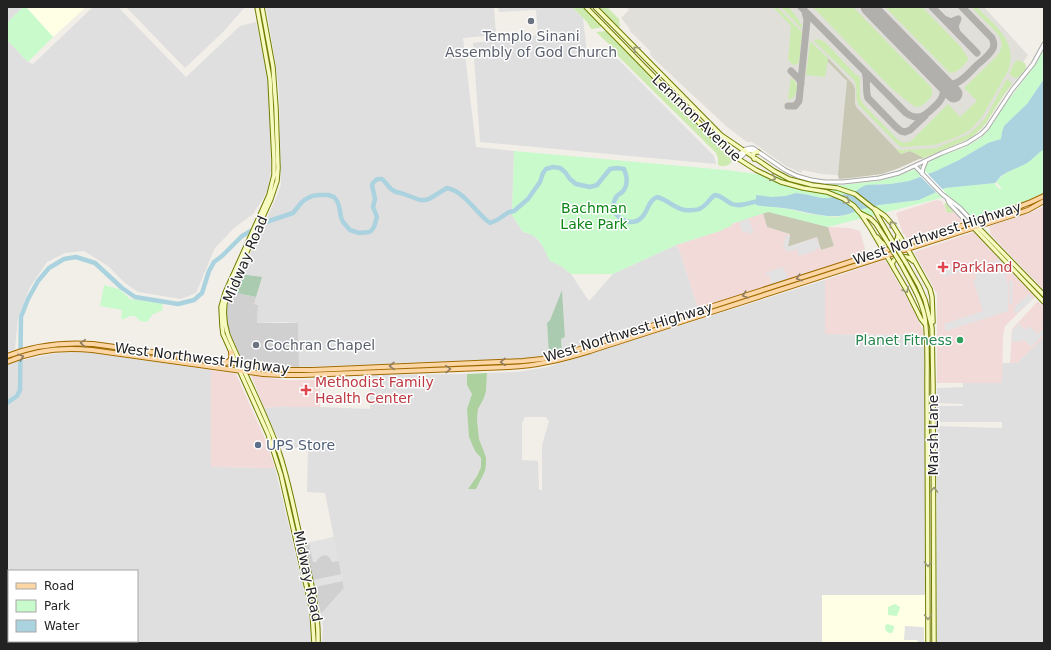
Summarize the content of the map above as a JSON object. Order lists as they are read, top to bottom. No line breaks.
{"streets":{"main road":["Lemmon Avenue","West Northwest Highway","Midway Road","Marsh Lane"]},"crossings":[["Lemmon Avenue","Marsh Lane"],["West Northwest Highway","Midway Road"]],"parks":["Bachman Lake Park"],"places":{"other":["Templo Sinani Assembly of God Church","Planet Fitness","Cochran Chapel","UPS Store"],"health":["Parkland","Methodist Family Health Center"]},"legend":["Road","Park","Water"]}
